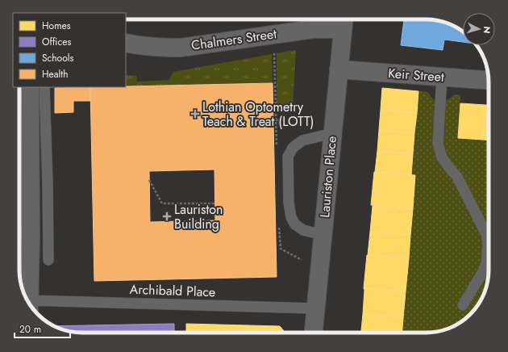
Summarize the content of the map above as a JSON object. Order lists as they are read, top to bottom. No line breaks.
{"streets":{"street":["Chalmers Street","Keir Street","Lauriston Place"],"lane":["Archibald Place"]},"crossings":[["Chalmers Street","Lauriston Place"],["Keir Street","Lauriston Place"],["Lauriston Place","Archibald Place"]],"places":{"health":["Lothian Optometry Teach & Treat (LOTT)","Lauriston Building"]},"legend":["Homes","Offices","Schools","Health"],"scale_bar":"20 m","north":"right"}
